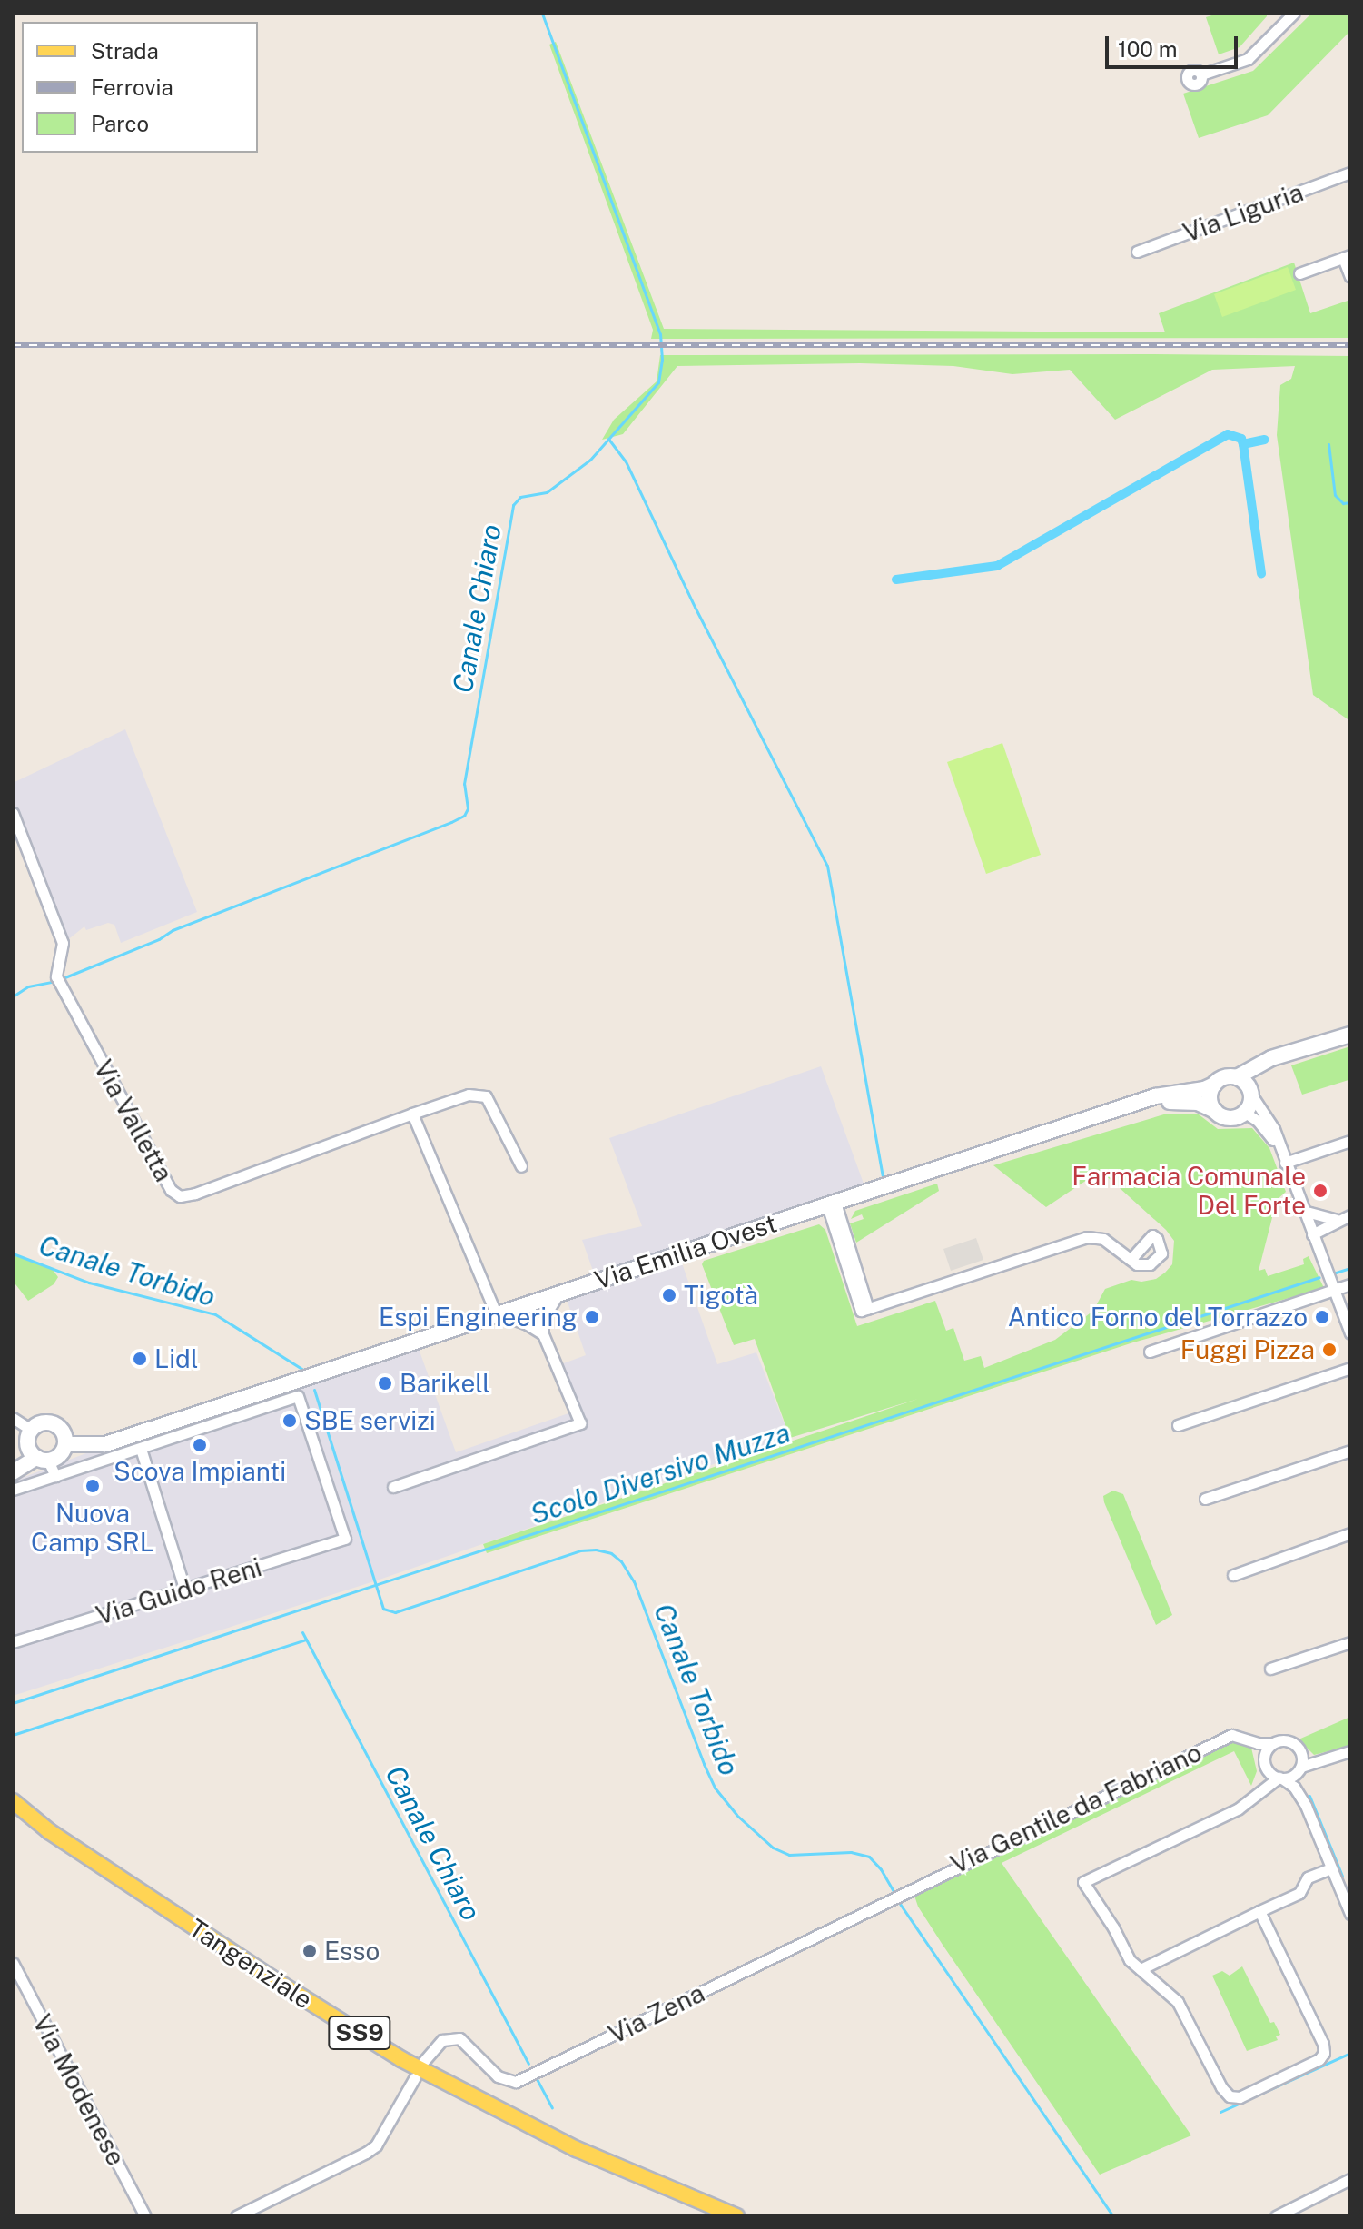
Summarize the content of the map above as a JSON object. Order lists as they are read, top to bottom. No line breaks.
{"streets":{"main road":["Via Emilia Ovest","Tangenziale","SS9"],"street":["Via Liguria","Via Valletta","Via Guido Reni","Via Gentile da Fabriano","Via Zena","Via Modenese"]},"crossings":[["Via Gentile da Fabriano","Via Zena"]],"water":["Canale Chiaro","Canale Torbido","Scolo Diversivo Muzza"],"places":["Farmacia Comunale Del Forte","Tigotà","Espi Engineering","Antico Forno del Torrazzo","Fuggi Pizza","Lidl","Barikell","SBE servizi","Scova Impianti","Nuova Camp SRL","Esso"],"legend":["Strada","Ferrovia","Parco"],"scale_bar":"100 m"}
